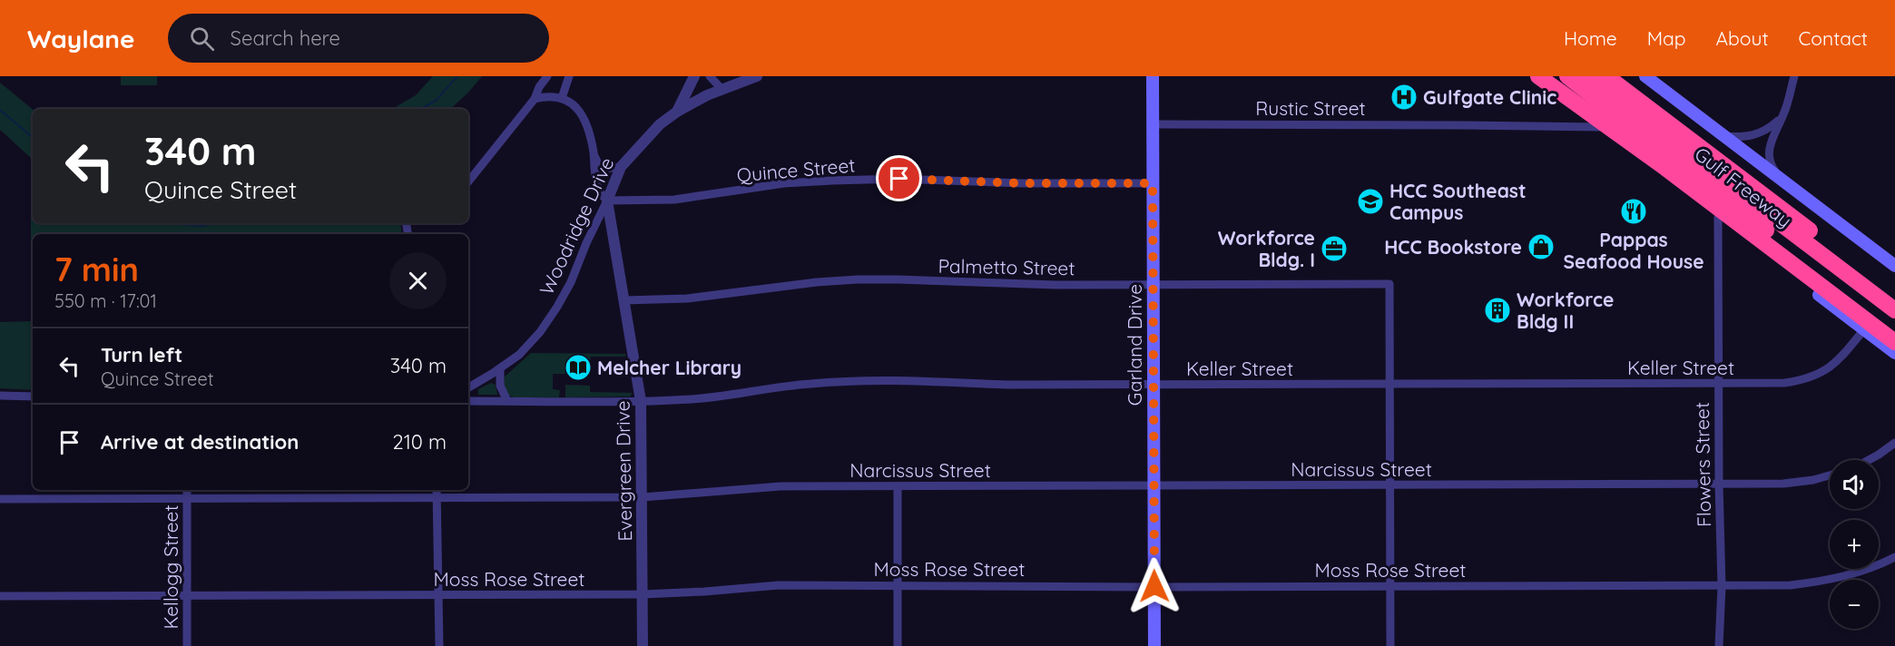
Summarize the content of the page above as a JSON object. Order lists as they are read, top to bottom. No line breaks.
{"streets":{"highway":["Gulf Freeway"],"main road":["Garland Drive"],"street":["Rustic Street","Quince Street","Woodridge Drive","Palmetto Street","Keller Street","Flowers Street","Narcissus Street","Evergreen Drive","Kellogg Street","Moss Rose Street"]},"crossings":[["Rustic Street","Garland Drive"],["Quince Street","Woodridge Drive"],["Quince Street","Garland Drive"],["Quince Street","Evergreen Drive"],["Woodridge Drive","Evergreen Drive"],["Palmetto Street","Garland Drive"],["Palmetto Street","Keller Street"],["Palmetto Street","Evergreen Drive"],["Garland Drive","Keller Street"],["Garland Drive","Narcissus Street"],["Garland Drive","Moss Rose Street"],["Keller Street","Flowers Street"],["Keller Street","Evergreen Drive"],["Flowers Street","Narcissus Street"],["Flowers Street","Moss Rose Street"],["Narcissus Street","Evergreen Drive"],["Narcissus Street","Kellogg Street"],["Evergreen Drive","Moss Rose Street"],["Kellogg Street","Moss Rose Street"]],"places":{"hospital":["Gulfgate Clinic"],"school or university":["HCC Southeast Campus"],"restaurant":["Pappas Seafood House"],"shop":["HCC Bookstore"],"office":["Workforce Bldg. I"],"building":["Workforce Bldg II"],"library":["Melcher Library"]},"page":{"header":"Waylane","search":"Search here","nav":["Home","Map","About","Contact"],"turn":["340 m","Quince Street"],"heading":["7 min","550 m · 17:01"],"list":[{"name":"Turn left","note":"Quince Street","value":"340 m"},{"name":"Arrive at destination","value":"210 m"}],"map_buttons":["+","−"]}}
